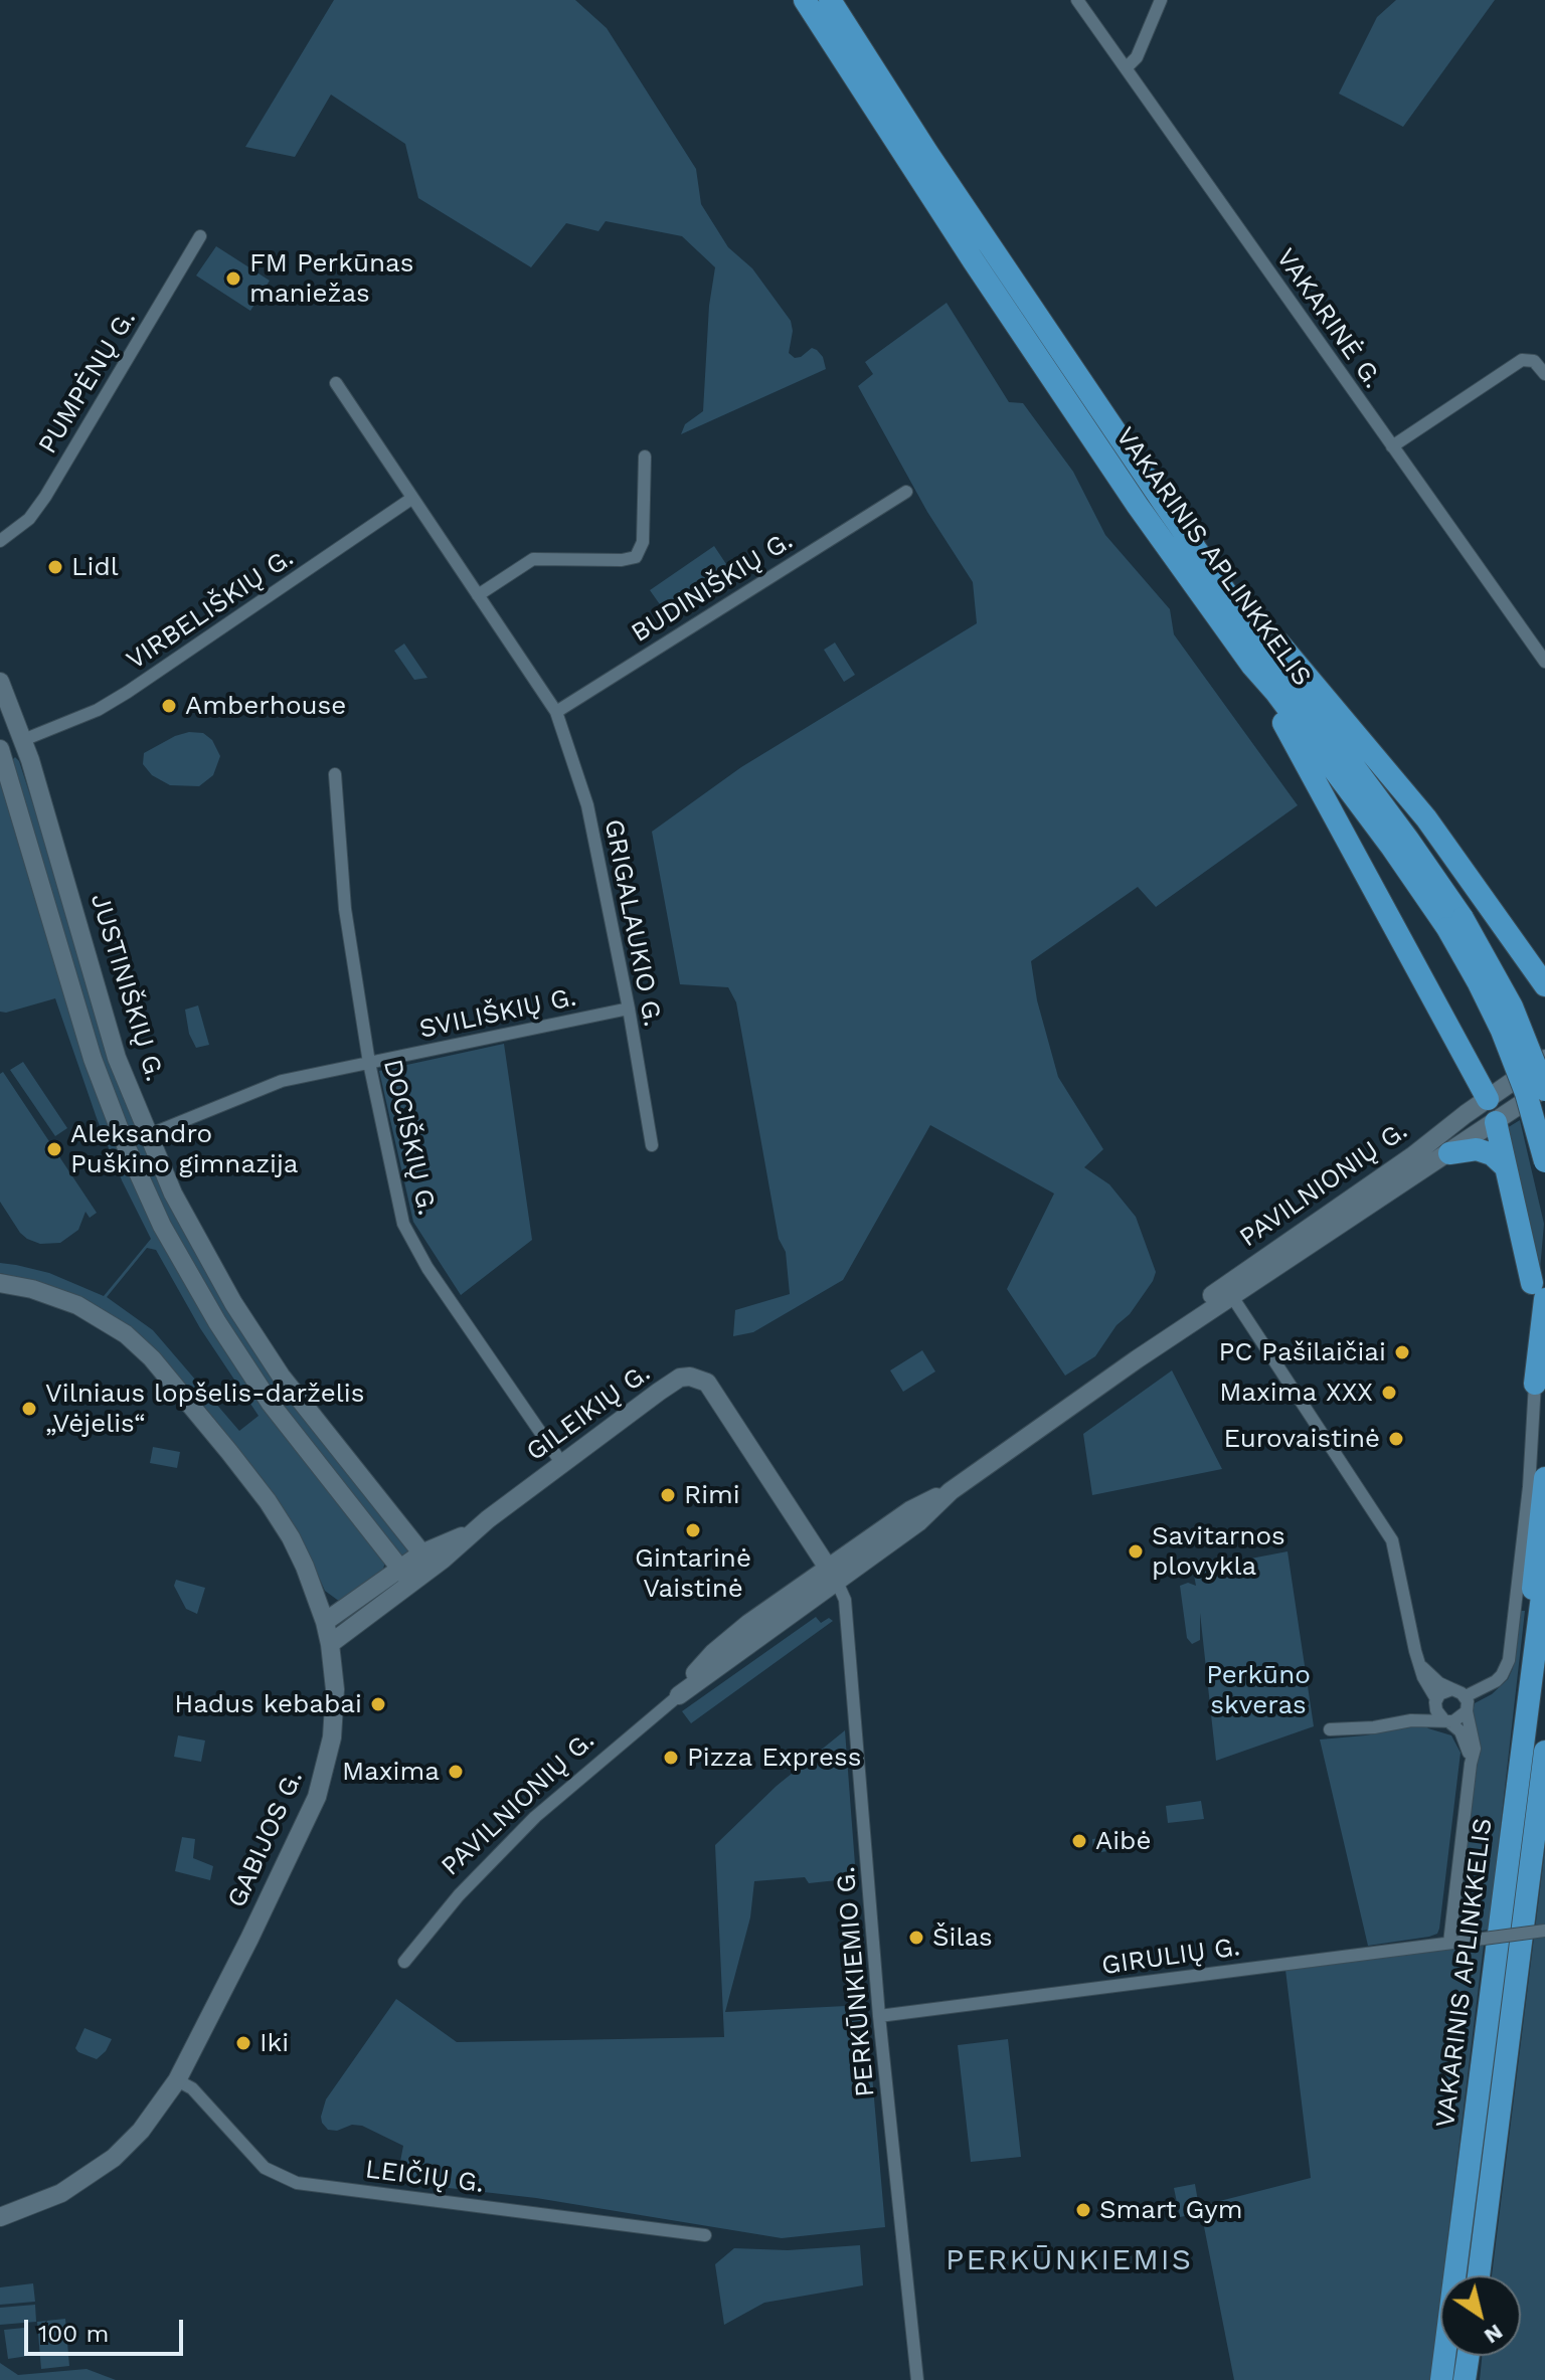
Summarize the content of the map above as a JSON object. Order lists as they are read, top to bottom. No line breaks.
{"streets":{"highway":["VAKARINIS APLINKKELIS"],"street":["VAKARINĖ G.","PUMPĖNŲ G.","BUDINIŠKIŲ G.","VIRBELIŠKIŲ G.","GRIGALAUKIO G.","JUSTINIŠKIŲ G.","SVILIŠKIŲ G.","DOCIŠKIŲ G.","PAVILNIONIŲ G.","GILEIKIŲ G.","GABIJOS G.","GIRULIŲ G.","PERKŪNKIEMIO G.","LEIČIŲ G."]},"crossings":[["VAKARINIS APLINKKELIS","PAVILNIONIŲ G."],["BUDINIŠKIŲ G.","GRIGALAUKIO G."],["VIRBELIŠKIŲ G.","JUSTINIŠKIŲ G."],["GRIGALAUKIO G.","SVILIŠKIŲ G."],["JUSTINIŠKIŲ G.","SVILIŠKIŲ G."],["JUSTINIŠKIŲ G.","GILEIKIŲ G."],["SVILIŠKIŲ G.","DOCIŠKIŲ G."],["DOCIŠKIŲ G.","GILEIKIŲ G."],["PAVILNIONIŲ G.","GILEIKIŲ G."],["PAVILNIONIŲ G.","PERKŪNKIEMIO G."],["GILEIKIŲ G.","GABIJOS G."],["GILEIKIŲ G.","PERKŪNKIEMIO G."],["GABIJOS G.","LEIČIŲ G."],["GIRULIŲ G.","PERKŪNKIEMIO G."]],"districts":["PERKŪNKIEMIS"],"parks":["Perkūno skveras"],"places":["FM Perkūnas maniežas","Lidl","Amberhouse","Aleksandro Puškino gimnazija","PC Pašilaičiai","Maxima XXX","Vilniaus lopšelis-darželis „Vėjelis“","Eurovaistinė","Rimi","Gintarinė Vaistinė","Savitarnos plovykla","Hadus kebabai","Pizza Express","Maxima","Aibė","Šilas","Iki","Smart Gym"],"scale_bar":"100 m","north":"bottom right"}
